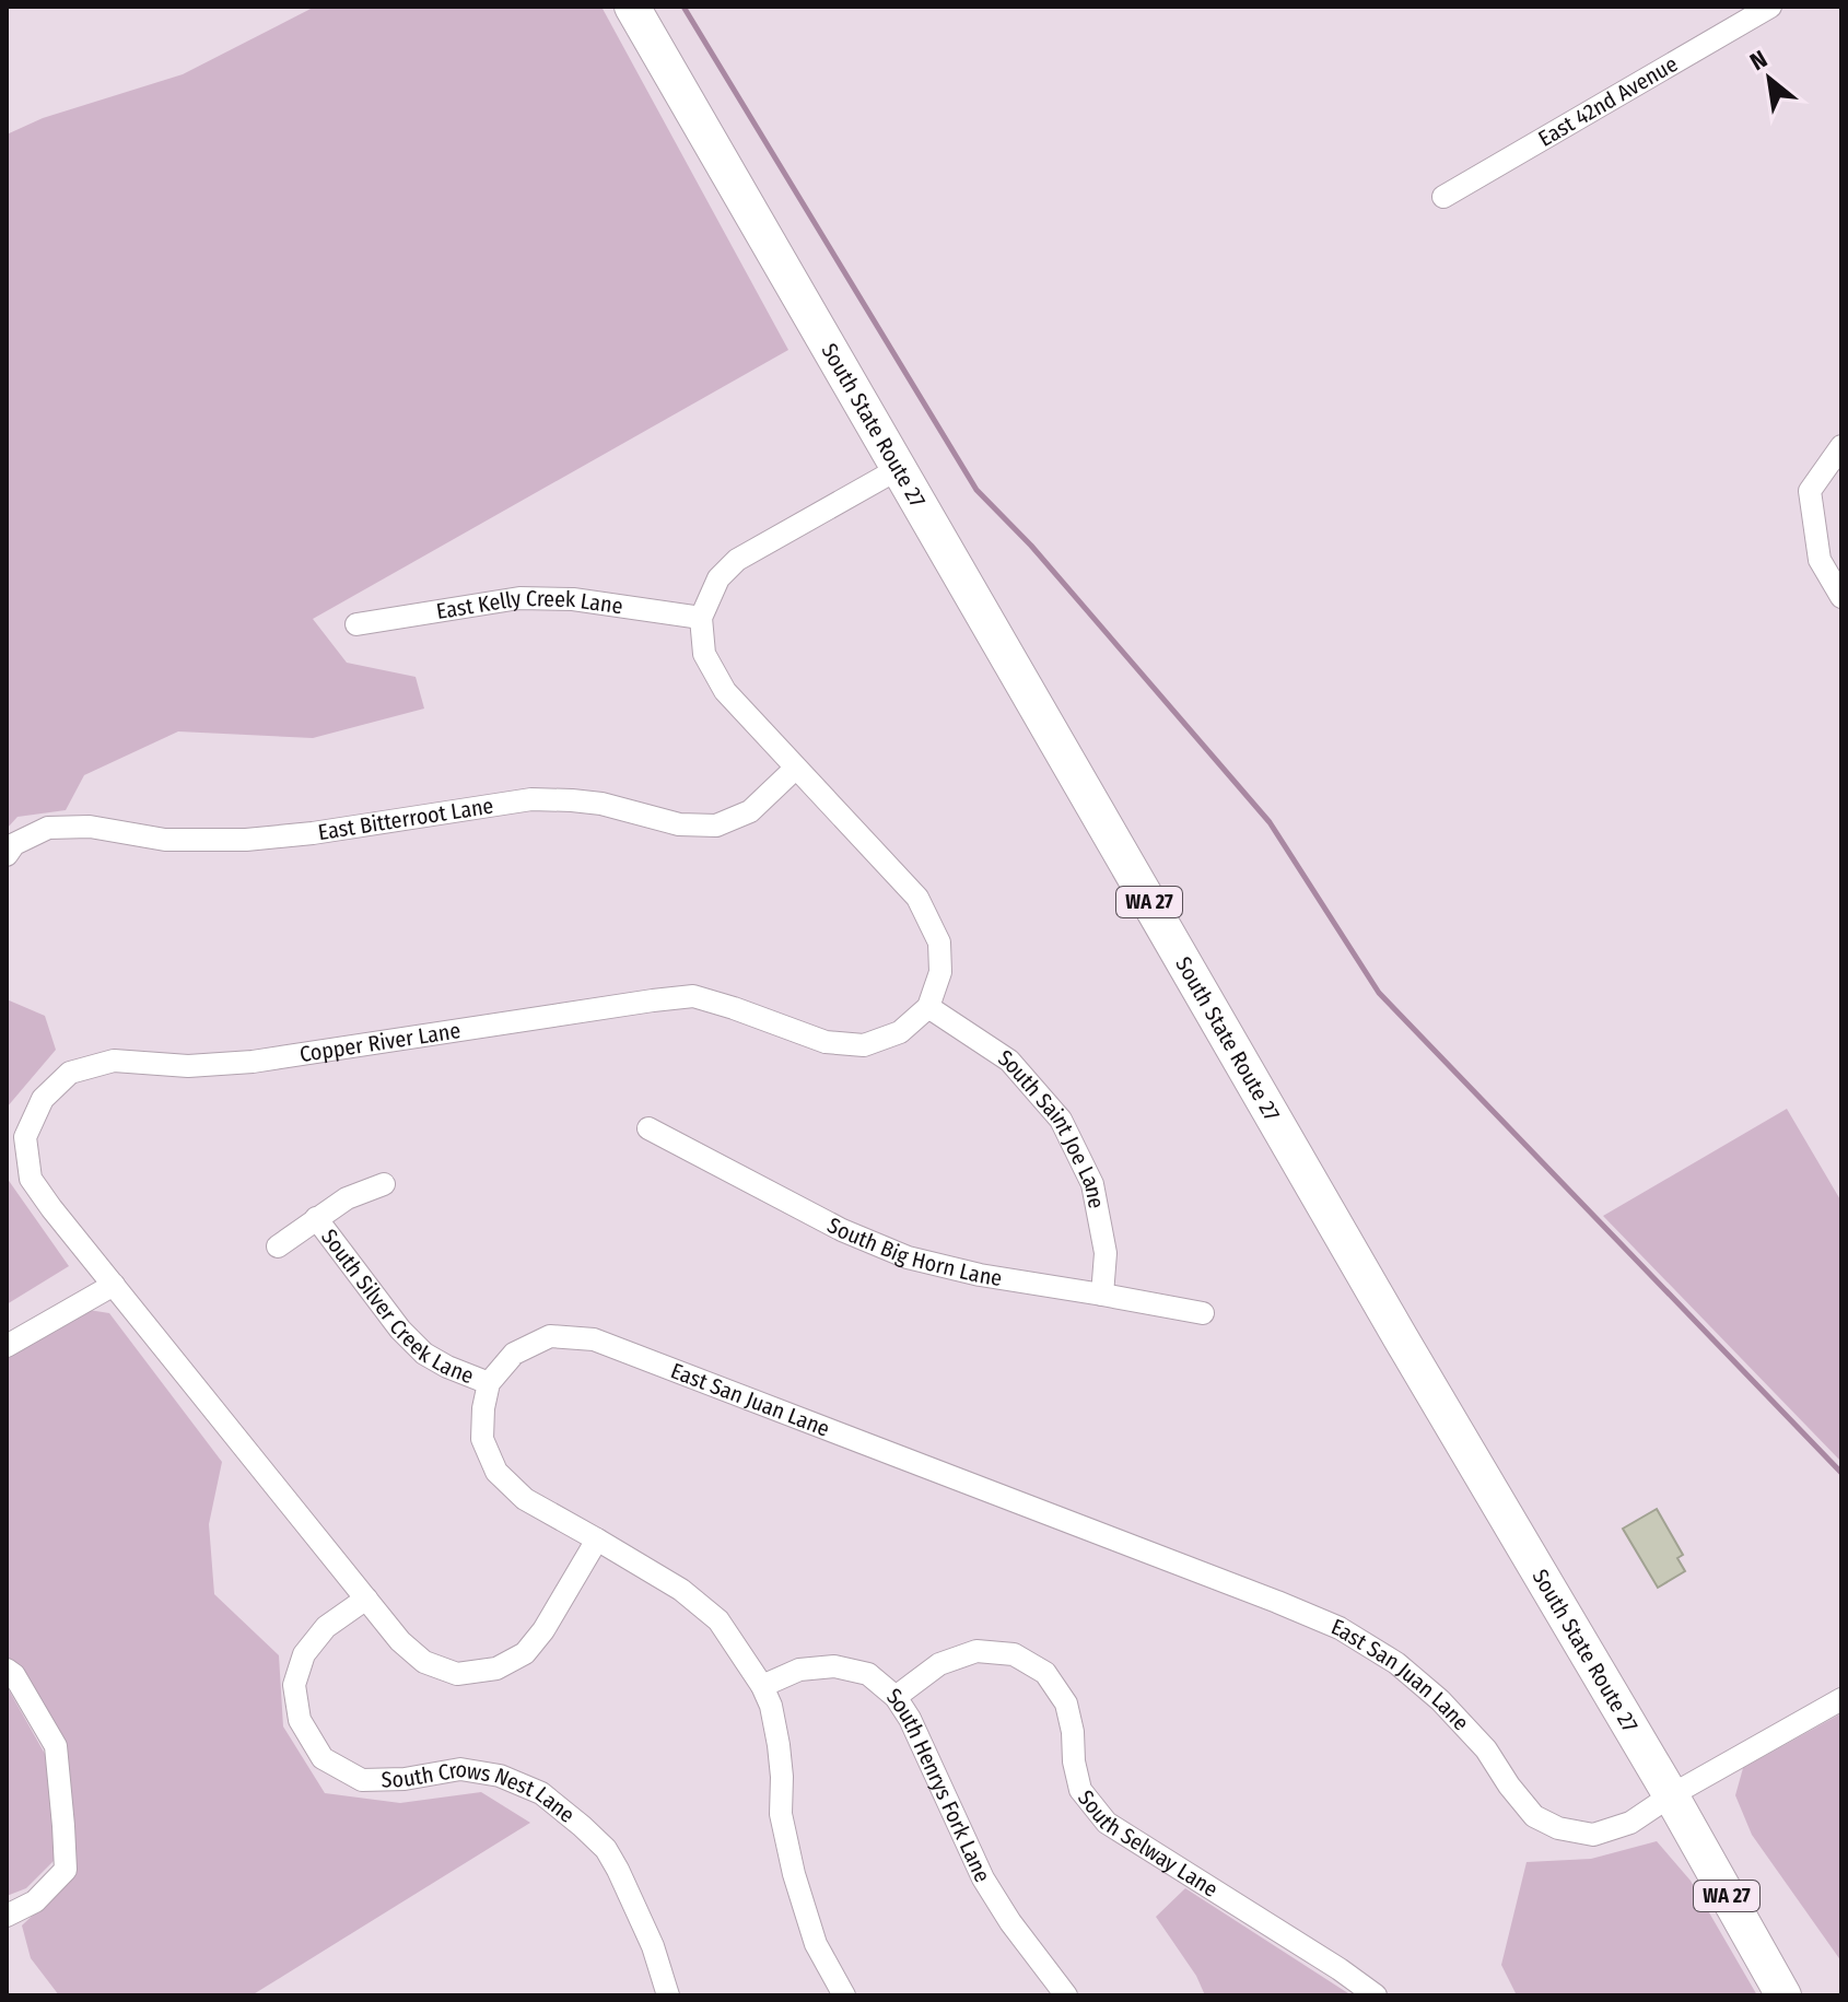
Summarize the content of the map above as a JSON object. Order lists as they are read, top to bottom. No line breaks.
{"streets":{"main road":["South State Route 27","WA 27"],"street":["East 42nd Avenue","East Kelly Creek Lane","East Bitterroot Lane","Copper River Lane","South Saint Joe Lane","South Big Horn Lane","South Silver Creek Lane","East San Juan Lane","South Henrys Fork Lane","South Crows Nest Lane","South Selway Lane"]},"crossings":[["South State Route 27","WA 27"],["South State Route 27","East San Juan Lane"],["WA 27","East San Juan Lane"],["Copper River Lane","South Saint Joe Lane"],["Copper River Lane","South Crows Nest Lane"],["South Saint Joe Lane","South Big Horn Lane"],["South Silver Creek Lane","East San Juan Lane"],["South Henrys Fork Lane","South Selway Lane"]],"north":"top left"}
